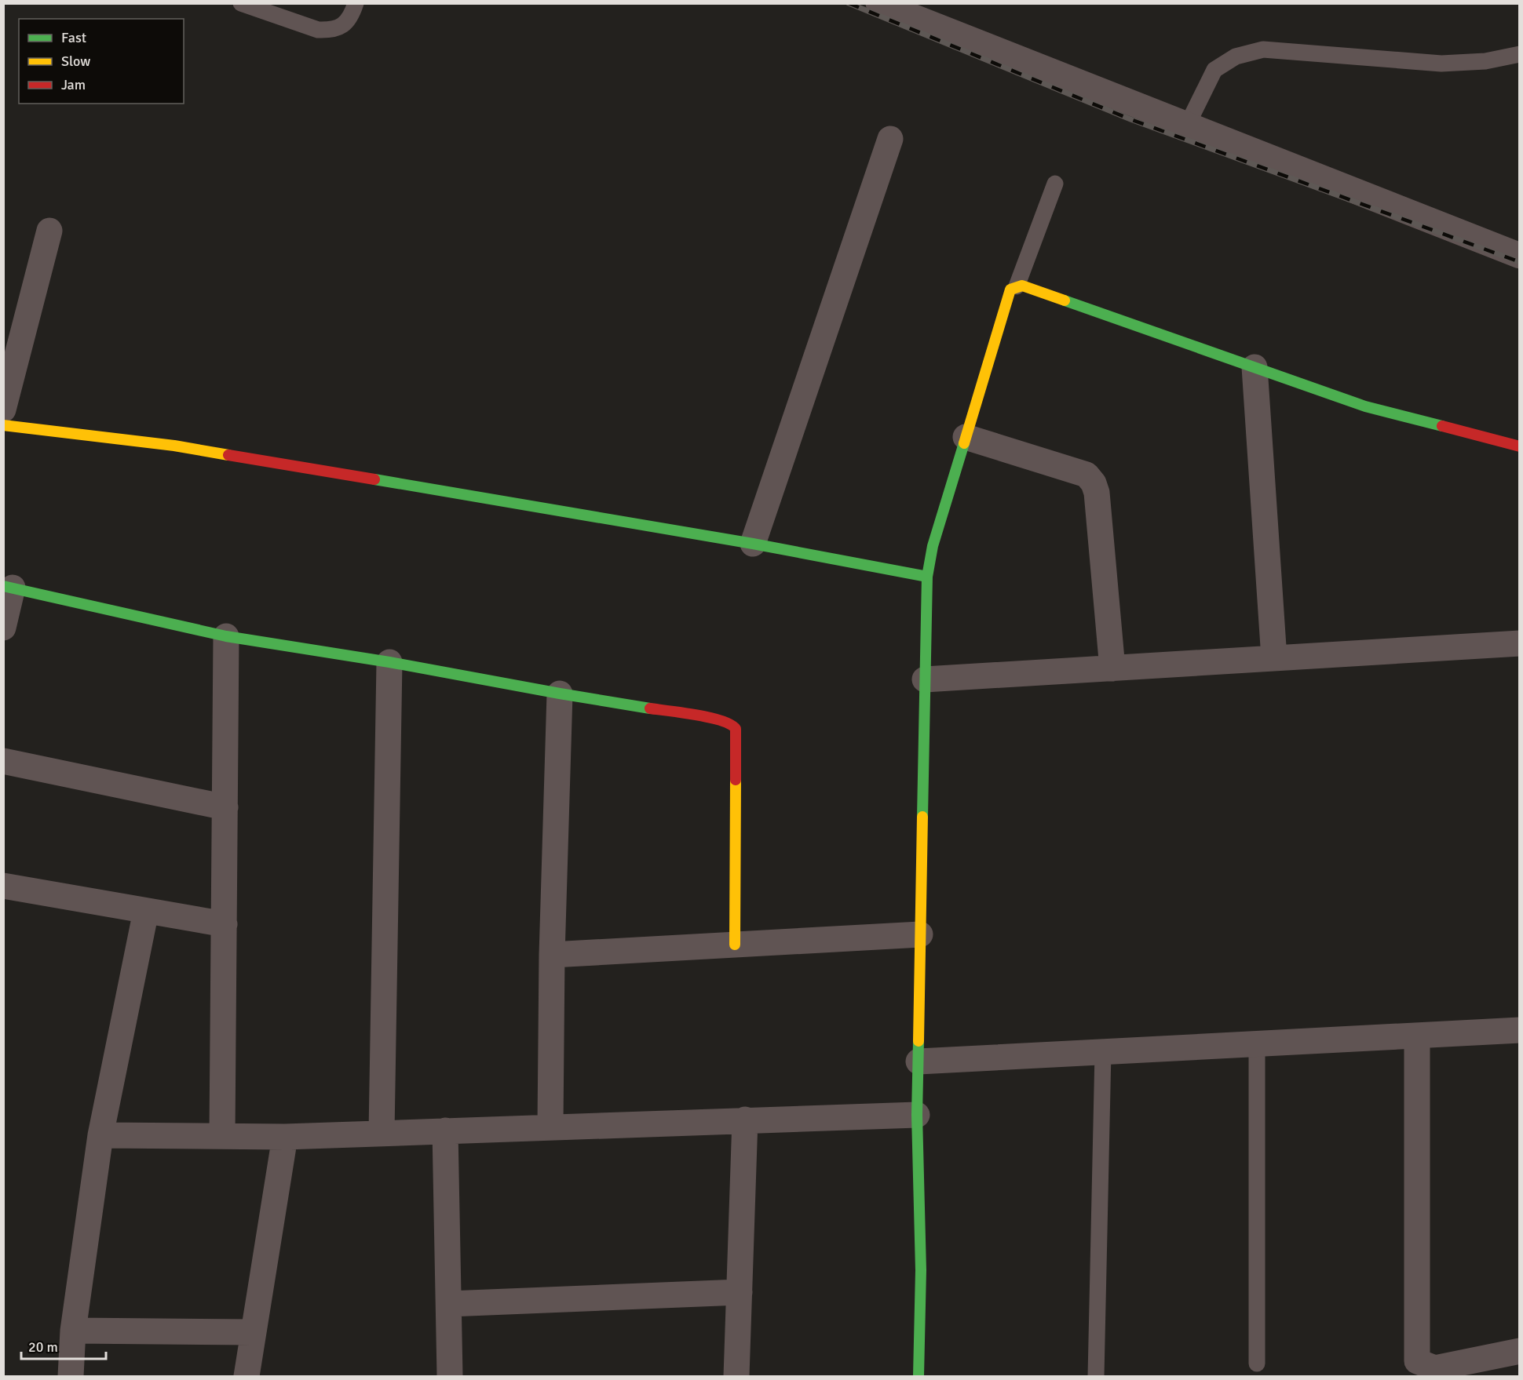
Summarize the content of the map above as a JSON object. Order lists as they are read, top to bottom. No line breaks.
{"legend":["Fast","Slow","Jam"],"scale_bar":"20 m"}
